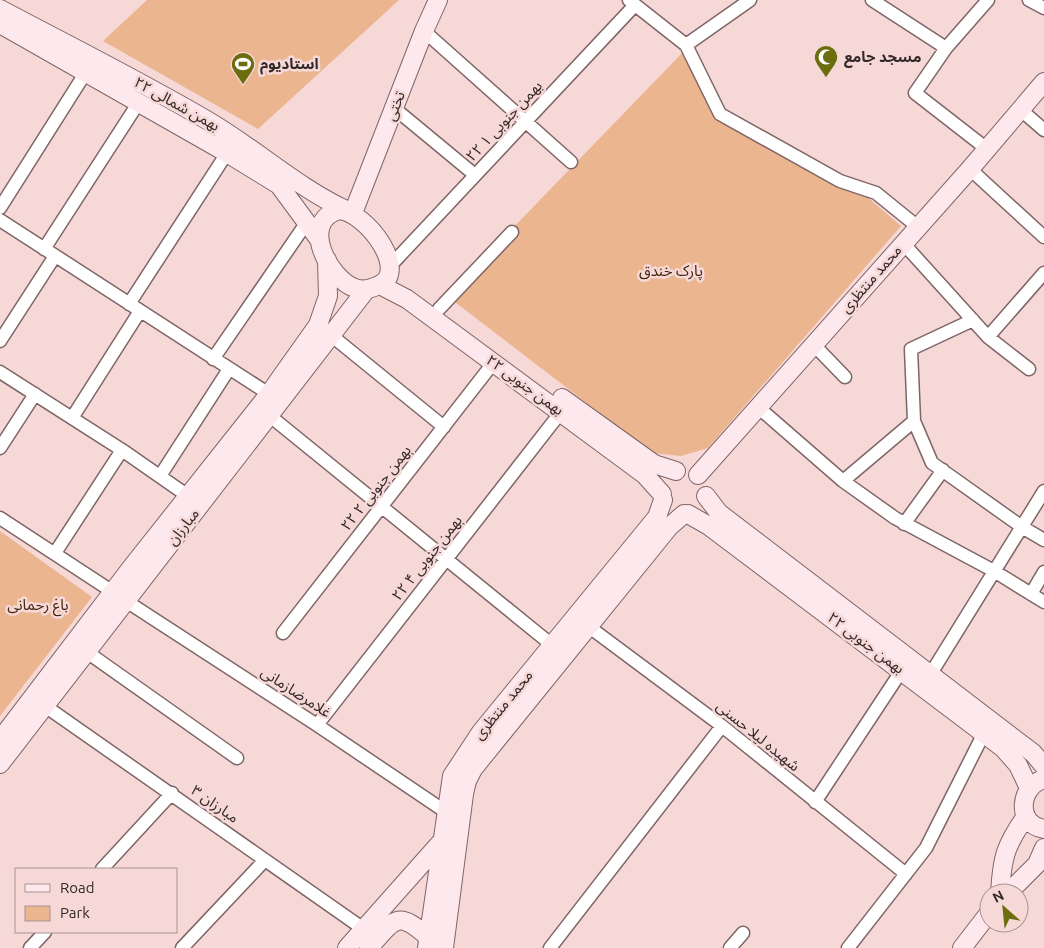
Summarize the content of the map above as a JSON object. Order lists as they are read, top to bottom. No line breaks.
{"streets":{"street":["۲۲ بهمن شمالی","تختی","۲۲ بهمن جنوبی ۱","محمد منتظری","۲۲ بهمن جنوبی","۲۲ بهمن جنوبی ۲","مبارزان","۲۲ بهمن جنوبی ۴","غلامرضازمانی","شهیده لیلا حسنی","مبارزان ۳"]},"crossings":[["۲۲ بهمن شمالی","تختی"],["۲۲ بهمن شمالی","۲۲ بهمن جنوبی ۱"],["۲۲ بهمن شمالی","۲۲ بهمن جنوبی"],["۲۲ بهمن شمالی","مبارزان"],["تختی","۲۲ بهمن جنوبی ۱"],["تختی","۲۲ بهمن جنوبی"],["تختی","مبارزان"],["۲۲ بهمن جنوبی ۱","۲۲ بهمن جنوبی"],["۲۲ بهمن جنوبی ۱","مبارزان"],["محمد منتظری","۲۲ بهمن جنوبی"],["محمد منتظری","غلامرضازمانی"],["محمد منتظری","شهیده لیلا حسنی"],["۲۲ بهمن جنوبی","۲۲ بهمن جنوبی ۲"],["۲۲ بهمن جنوبی","مبارزان"],["۲۲ بهمن جنوبی","۲۲ بهمن جنوبی ۴"],["مبارزان","غلامرضازمانی"],["مبارزان","مبارزان ۳"],["۲۲ بهمن جنوبی ۴","غلامرضازمانی"]],"parks":["پارک خندق","باغ رحمانی"],"places":{"mosque":["مسجد جامع"],"sports":["استادیوم"]},"legend":["Road","Park"],"north":"top left"}
